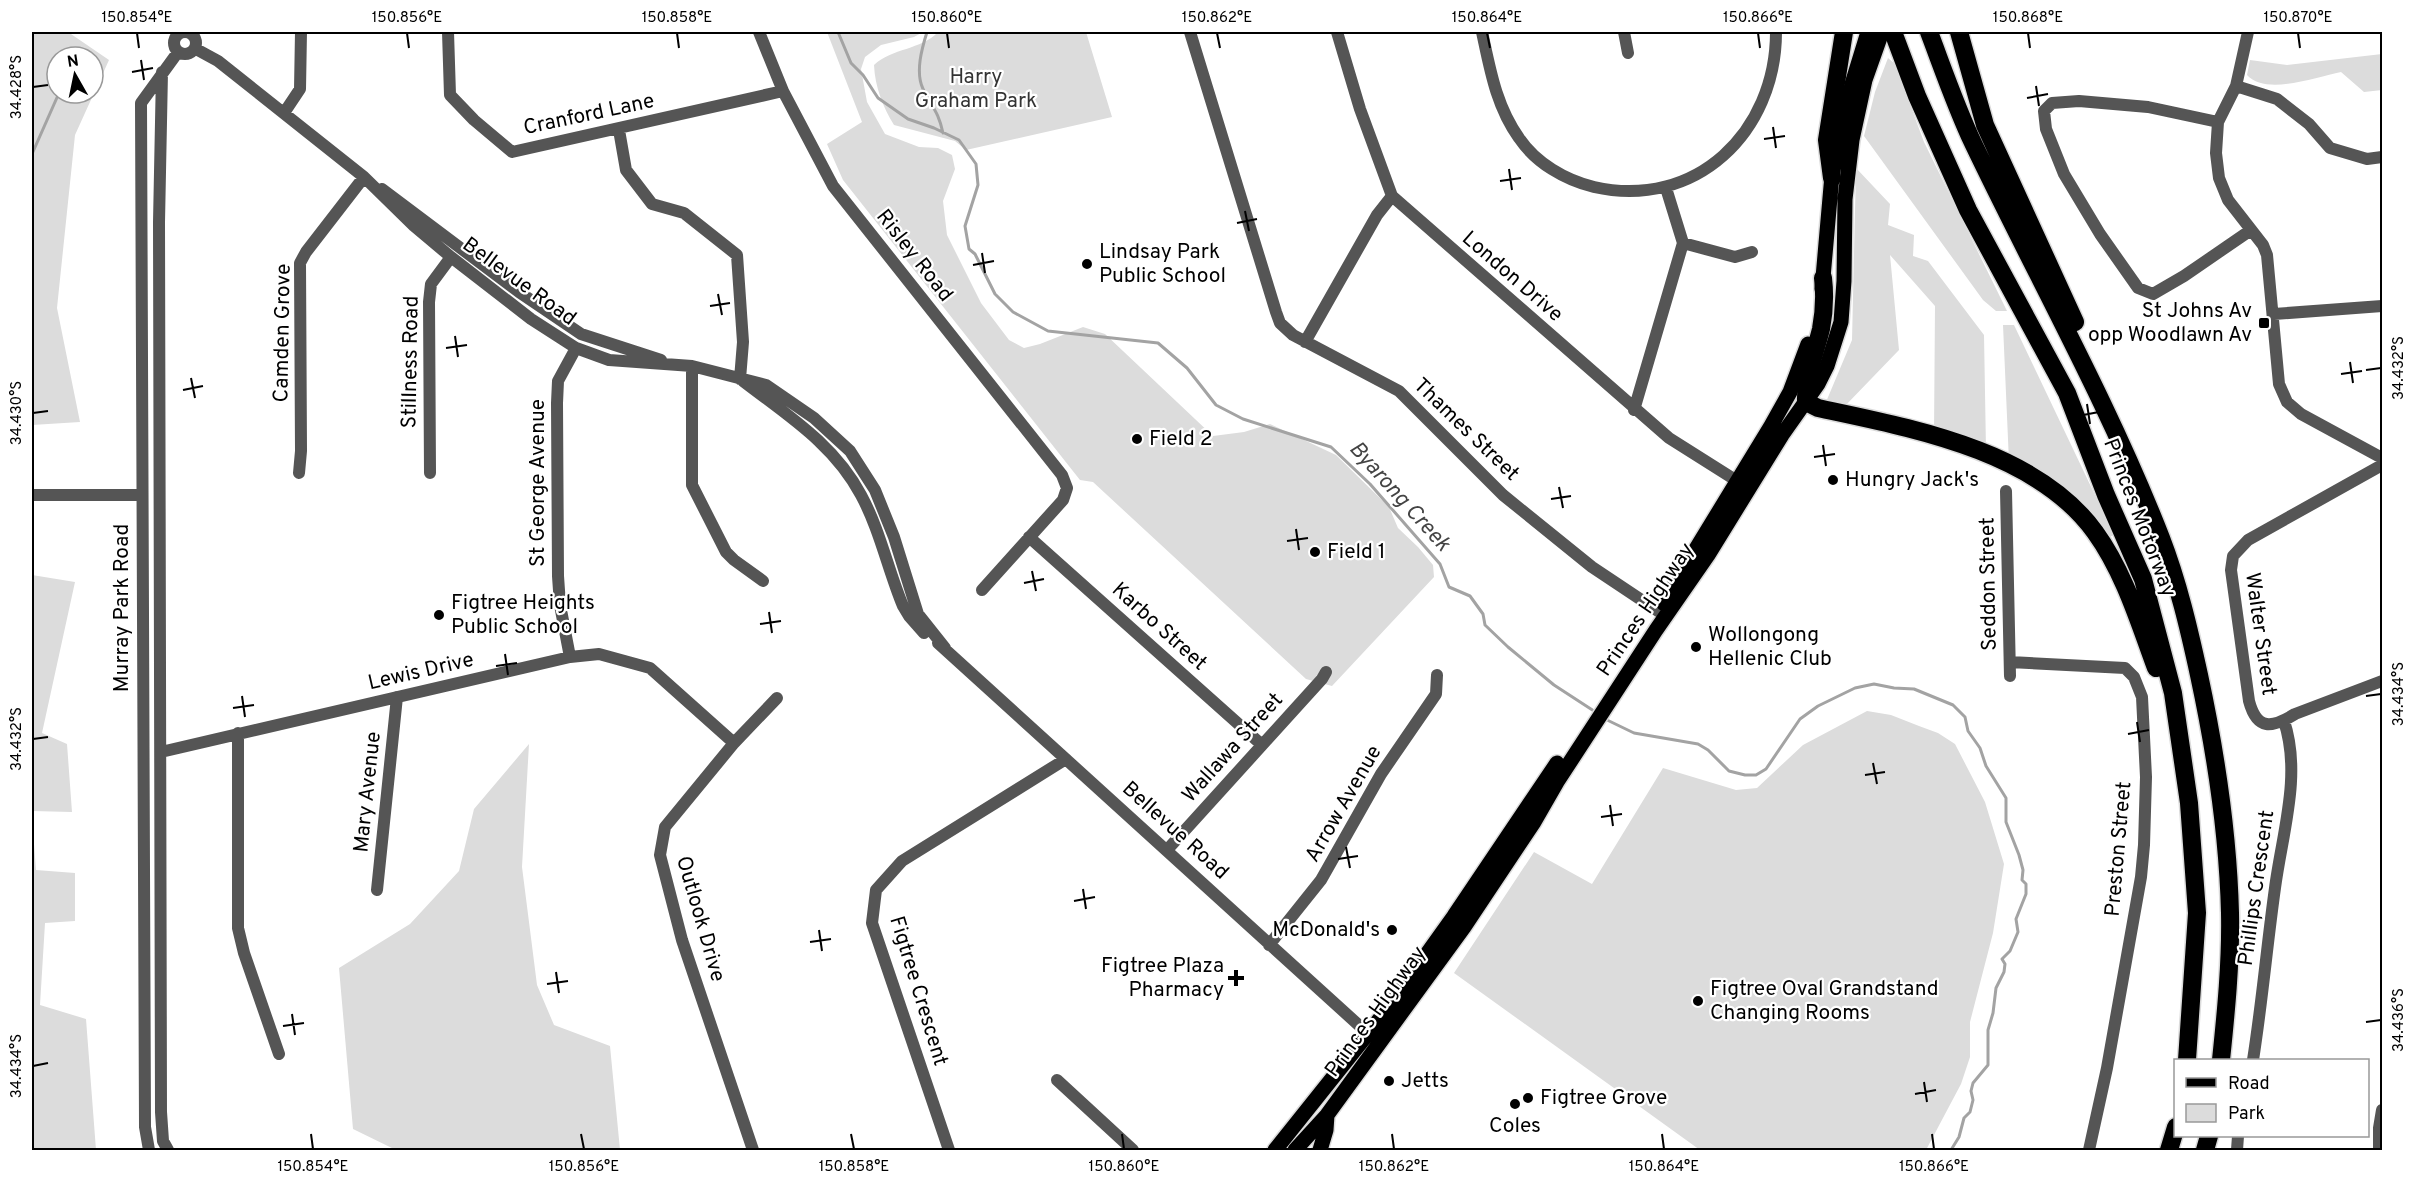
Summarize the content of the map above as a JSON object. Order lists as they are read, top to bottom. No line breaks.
{"streets":{"highway":["Princes Motorway"],"main road":["Princes Highway"],"street":["Cranford Lane","Risley Road","London Drive","Bellevue Road","Camden Grove","Stillness Road","Thames Street","St George Avenue","Seddon Street","Murray Park Road","Karbo Street","Walter Street","Lewis Drive","Wallawa Street","Mary Avenue","Arrow Avenue","Preston Street","Phillips Crescent","Outlook Drive","Figtree Crescent"]},"crossings":[["Cranford Lane","Risley Road"],["Risley Road","Karbo Street"],["London Drive","Princes Highway"],["Bellevue Road","Camden Grove"],["Bellevue Road","Stillness Road"],["Bellevue Road","St George Avenue"],["Bellevue Road","Murray Park Road"],["Bellevue Road","Princes Highway"],["Bellevue Road","Wallawa Street"],["Bellevue Road","Arrow Avenue"],["Bellevue Road","Figtree Crescent"],["Thames Street","Princes Highway"],["St George Avenue","Lewis Drive"],["Seddon Street","Preston Street"],["Murray Park Road","Lewis Drive"],["Karbo Street","Wallawa Street"],["Walter Street","Phillips Crescent"],["Lewis Drive","Mary Avenue"],["Lewis Drive","Outlook Drive"]],"water":["Byarong Creek"],"parks":["Harry Graham Park"],"places":{"other":["Lindsay Park Public School","Field 2","Hungry Jack's","Field 1","Figtree Heights Public School","Wollongong Hellenic Club","McDonald's","Figtree Oval Grandstand Changing Rooms","Jetts","Figtree Grove","Coles"],"transit":["St Johns Av opp Woodlawn Av"],"health":["Figtree Plaza Pharmacy"]},"legend":["Road","Park"],"north":"top","coordinates":["150.854°E","150.856°E","150.858°E","150.860°E","150.862°E","150.864°E","150.866°E","150.868°E","150.870°E","34.428°S","34.432°S","34.430°S","34.434°S","34.436°S"]}
